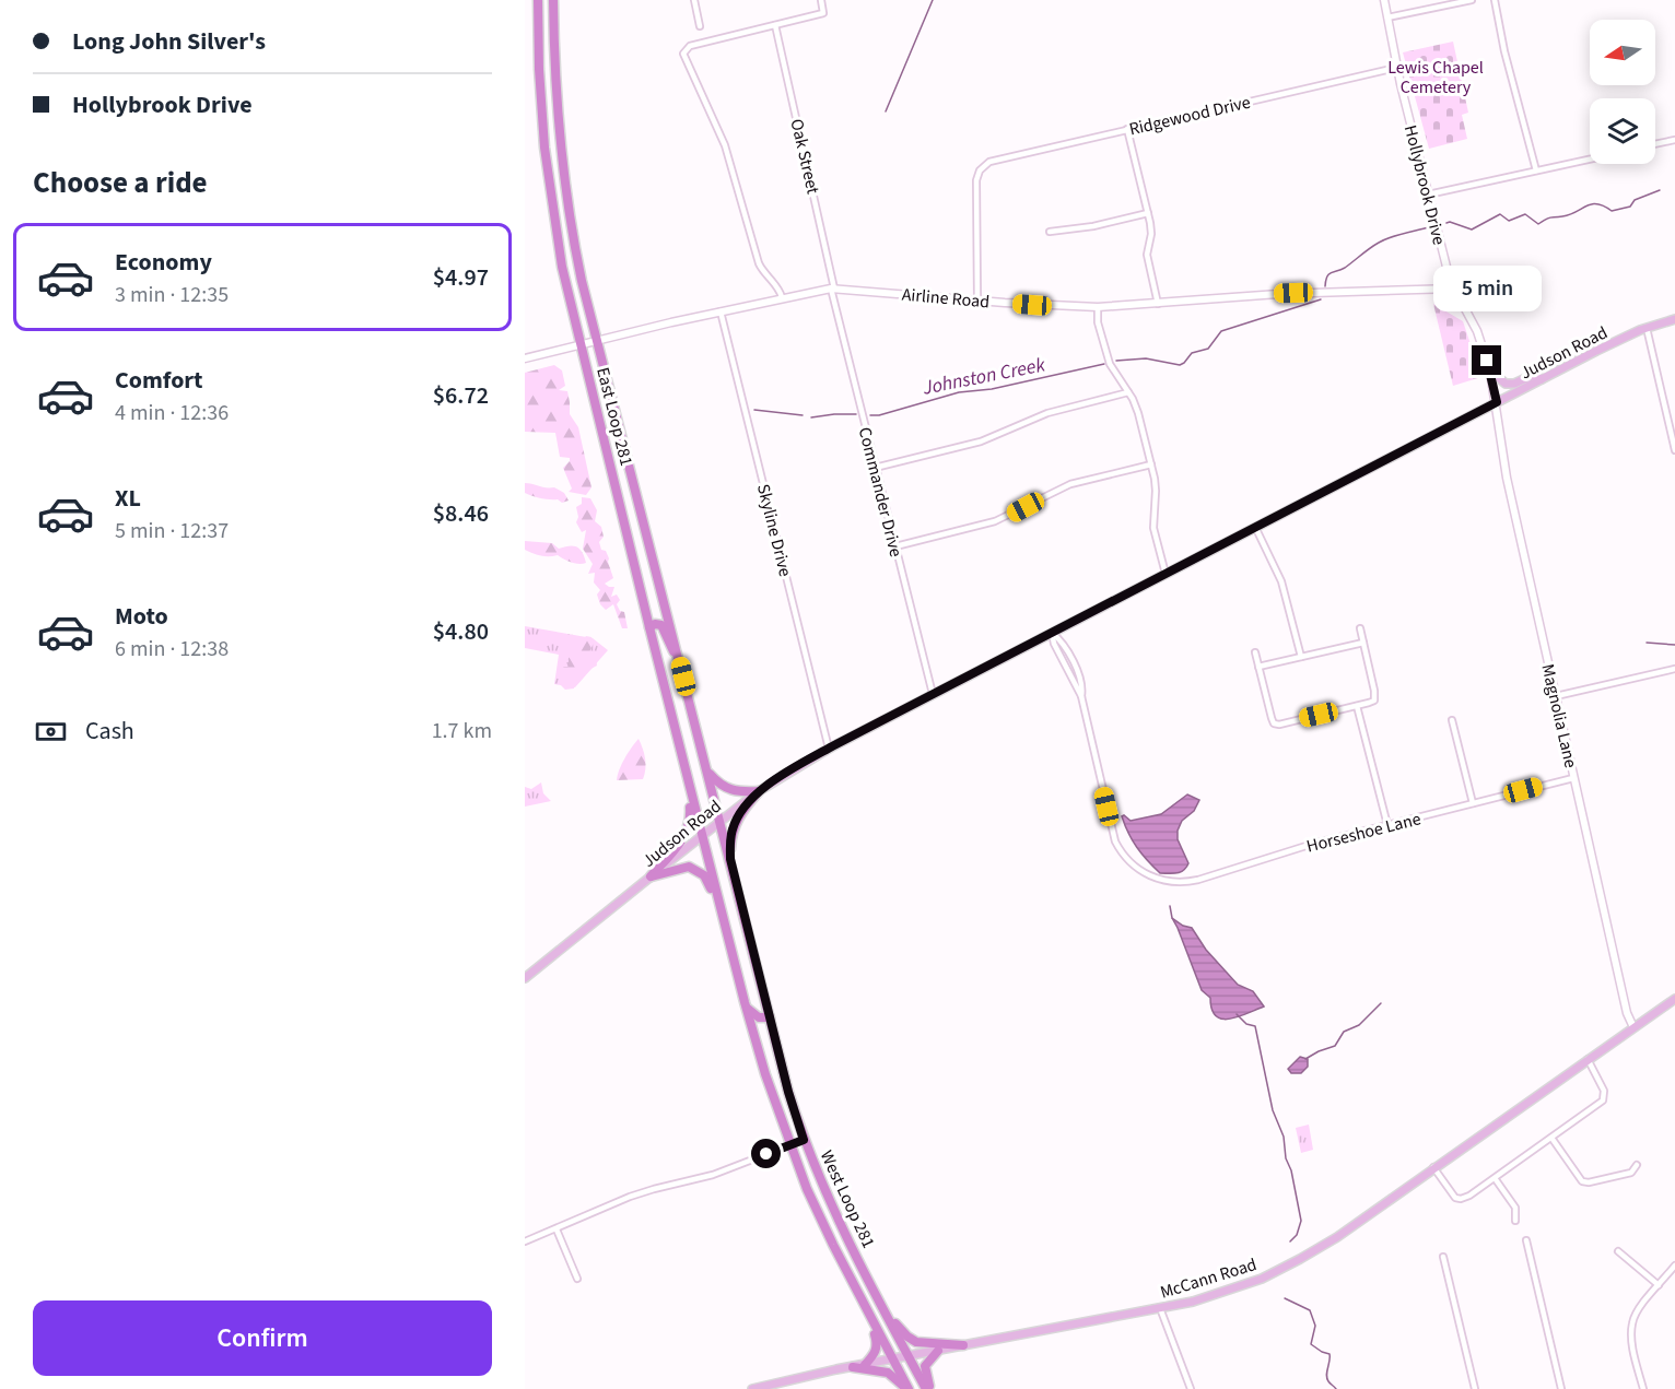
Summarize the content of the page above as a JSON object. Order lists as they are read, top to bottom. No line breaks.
{"streets":{"highway":["East Loop 281","West Loop 281"],"main road":["Hollybrook Drive","Airline Road","Judson Road","Magnolia Lane","McCann Road"],"street":["Ridgewood Drive","Oak Street","Commander Drive","Skyline Drive","Horseshoe Lane"]},"crossings":[["Ridgewood Drive","Hollybrook Drive"],["Ridgewood Drive","Airline Road"],["Oak Street","Airline Road"],["Oak Street","Commander Drive"],["Hollybrook Drive","Airline Road"],["Hollybrook Drive","Judson Road"],["Hollybrook Drive","Magnolia Lane"],["Airline Road","East Loop 281"],["Airline Road","Commander Drive"],["Airline Road","Skyline Drive"],["Judson Road","East Loop 281"],["Judson Road","Commander Drive"],["Judson Road","Skyline Drive"],["Judson Road","Magnolia Lane"],["Judson Road","Horseshoe Lane"],["Judson Road","West Loop 281"],["East Loop 281","West Loop 281"],["Magnolia Lane","Horseshoe Lane"],["Magnolia Lane","McCann Road"],["West Loop 281","McCann Road"]],"water":["Johnston Creek"],"parks":["Lewis Chapel Cemetery"],"north":"left","page":{"banner":["Long John Silver's","Hollybrook Drive"],"heading":"Choose a ride","list":[{"name":"Economy","note":"3 min · 12:35","value":"$4.97"},{"name":"Comfort","note":"4 min · 12:36","value":"$6.72"},{"name":"XL","note":"5 min · 12:37","value":"$8.46"},{"name":"Moto","note":"6 min · 12:38","value":"$4.80"}],"bubble":"5 min","pay":["Cash","1.7 km"],"buttons":"Confirm"}}
